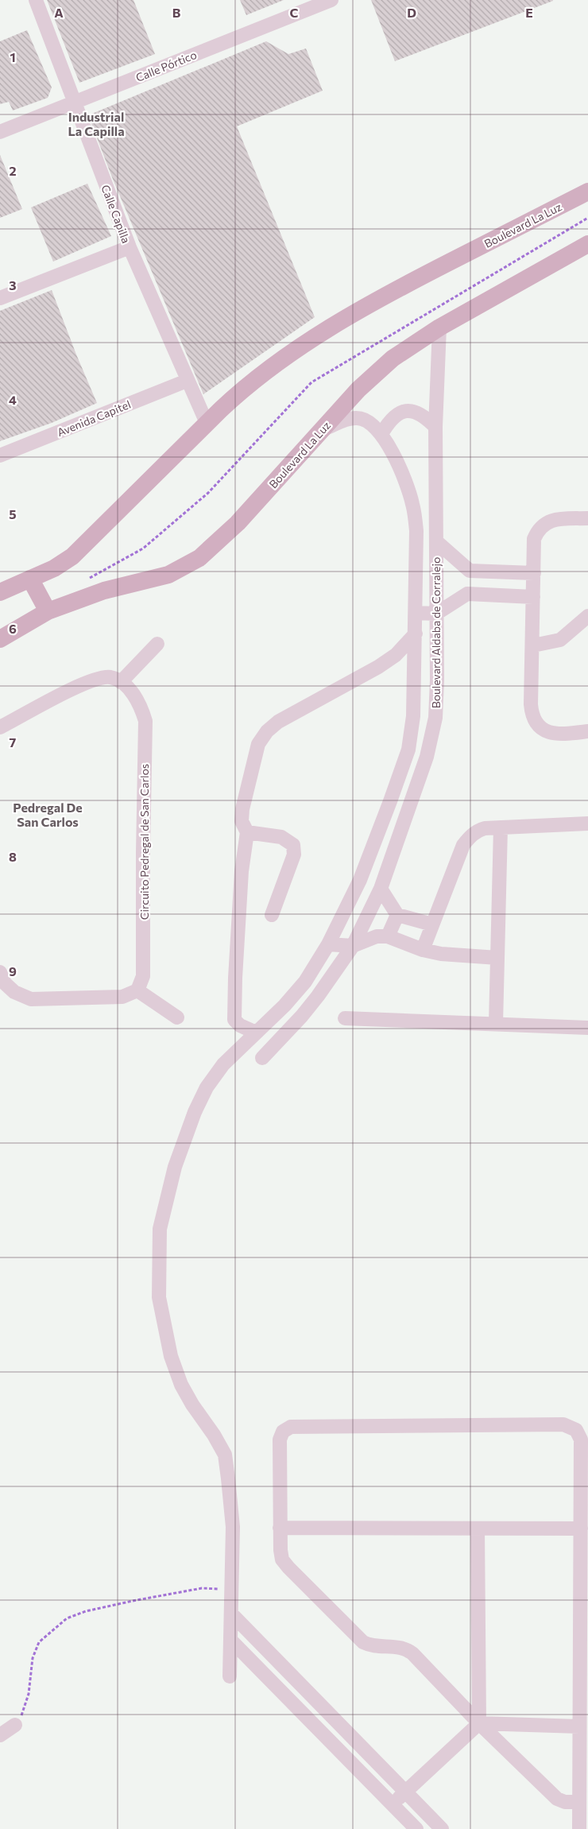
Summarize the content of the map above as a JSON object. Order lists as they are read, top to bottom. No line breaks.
{"streets":{"main road":["Boulevard La Luz"],"street":["Calle Pórtico","Calle Capilla","Avenida Capitel","Boulevard Aldaba de Corralejo","Circuito Pedregal de San Carlos"]},"crossings":[["Calle Pórtico","Calle Capilla"],["Calle Capilla","Boulevard La Luz"],["Calle Capilla","Avenida Capitel"],["Boulevard La Luz","Boulevard Aldaba de Corralejo"]],"districts":["Industrial La Capilla","Pedregal De San Carlos"],"grid":{"columns":["A","B","C","D","E"],"rows":["1","2","3","4","5","6","7","8","9"]}}
